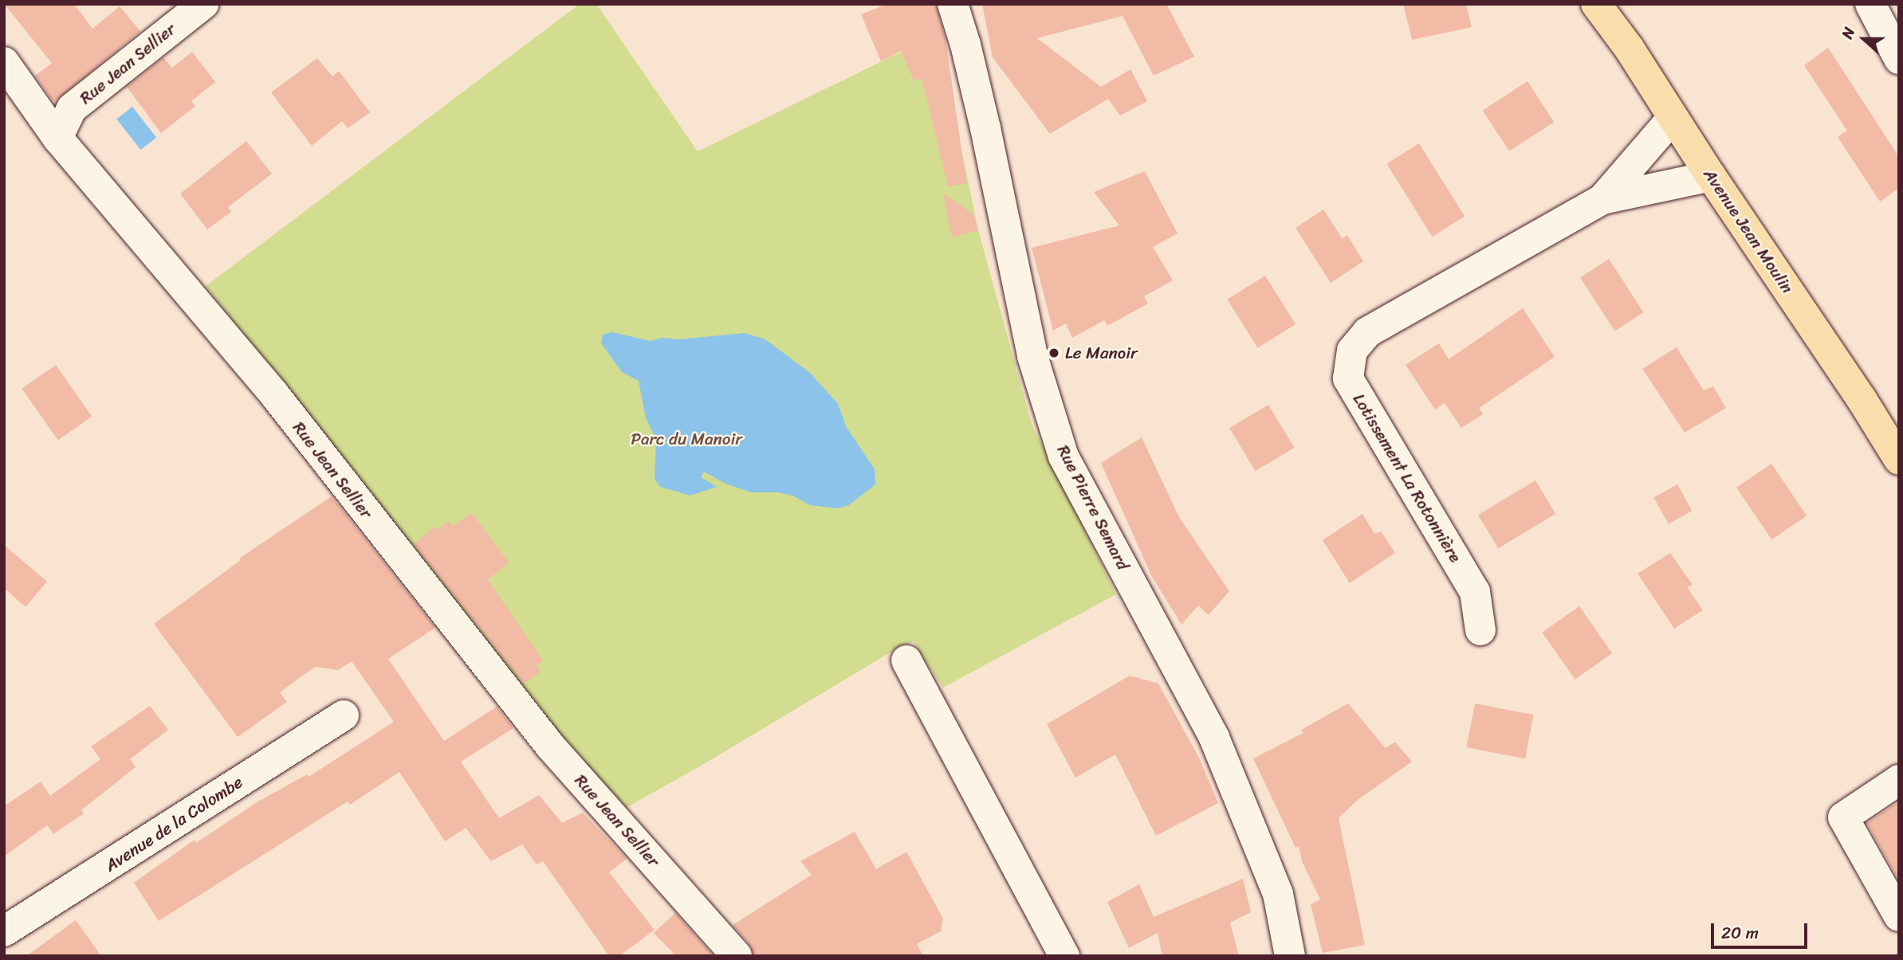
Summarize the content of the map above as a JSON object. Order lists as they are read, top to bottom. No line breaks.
{"streets":{"main road":["Avenue Jean Moulin"],"street":["Rue Jean Sellier","Lotissement La Rotonnière","Rue Pierre Semard","Avenue de la Colombe"]},"crossings":[["Avenue Jean Moulin","Lotissement La Rotonnière"]],"parks":["Parc du Manoir"],"places":["Le Manoir"],"scale_bar":"20 m","north":"left"}
